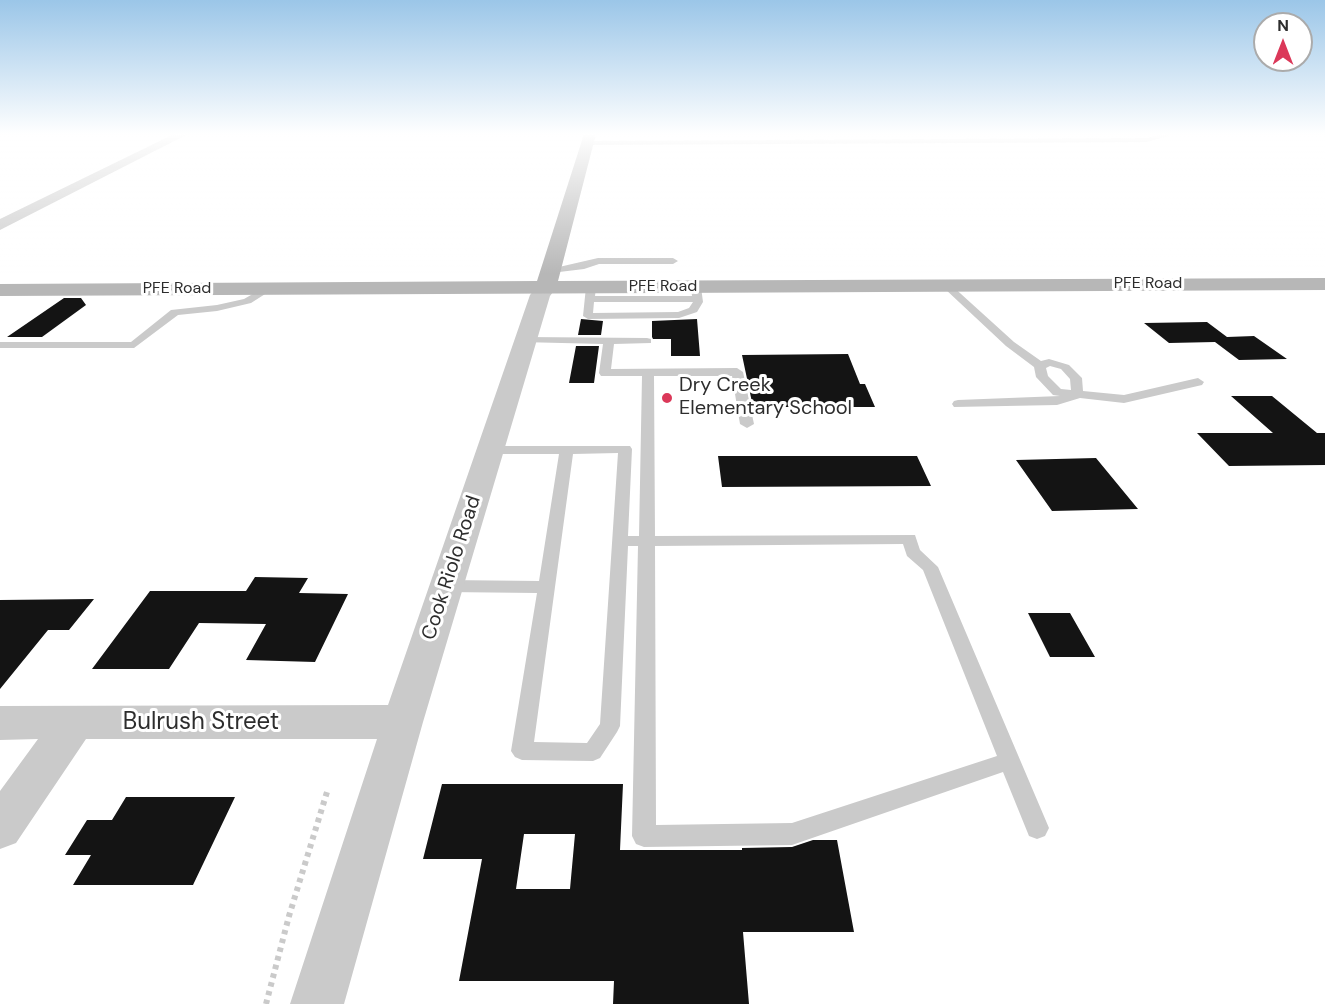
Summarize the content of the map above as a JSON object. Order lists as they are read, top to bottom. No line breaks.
{"streets":{"main road":["PFE Road","Cook Riolo Road"],"street":["Bulrush Street"]},"crossings":[["PFE Road","Cook Riolo Road"],["Cook Riolo Road","Bulrush Street"]],"places":["Dry Creek Elementary School"],"north":"top"}
